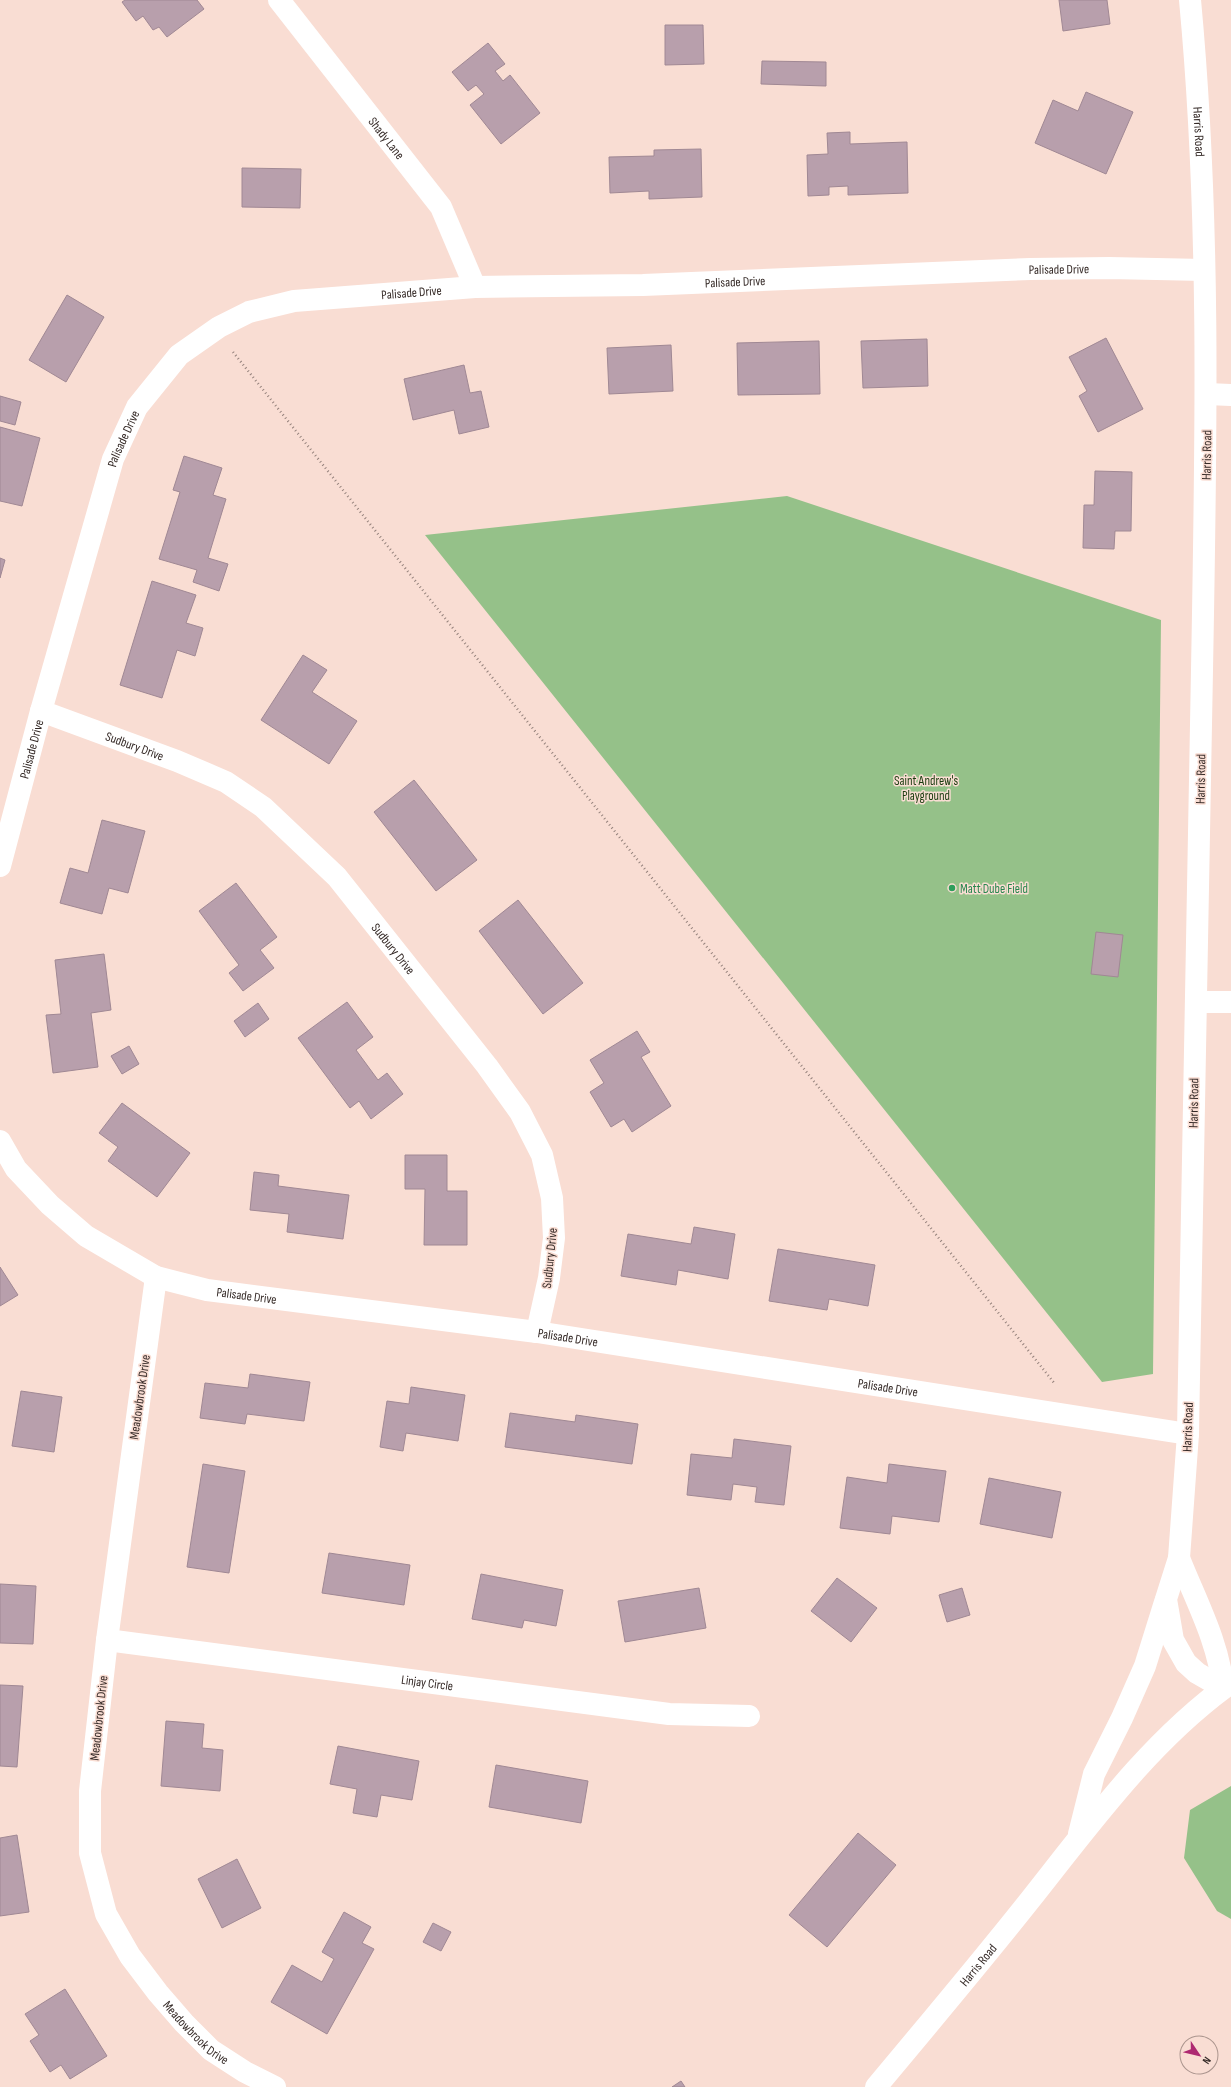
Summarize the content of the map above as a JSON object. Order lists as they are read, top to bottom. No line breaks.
{"streets":{"street":["Harris Road","Shady Lane","Palisade Drive","Sudbury Drive","Meadowbrook Drive","Linjay Circle"]},"crossings":[["Harris Road","Palisade Drive"],["Shady Lane","Palisade Drive"],["Palisade Drive","Sudbury Drive"],["Palisade Drive","Meadowbrook Drive"],["Meadowbrook Drive","Linjay Circle"]],"parks":["Saint Andrew's Playground"],"places":["Matt Dube Field"],"north":"bottom right"}
